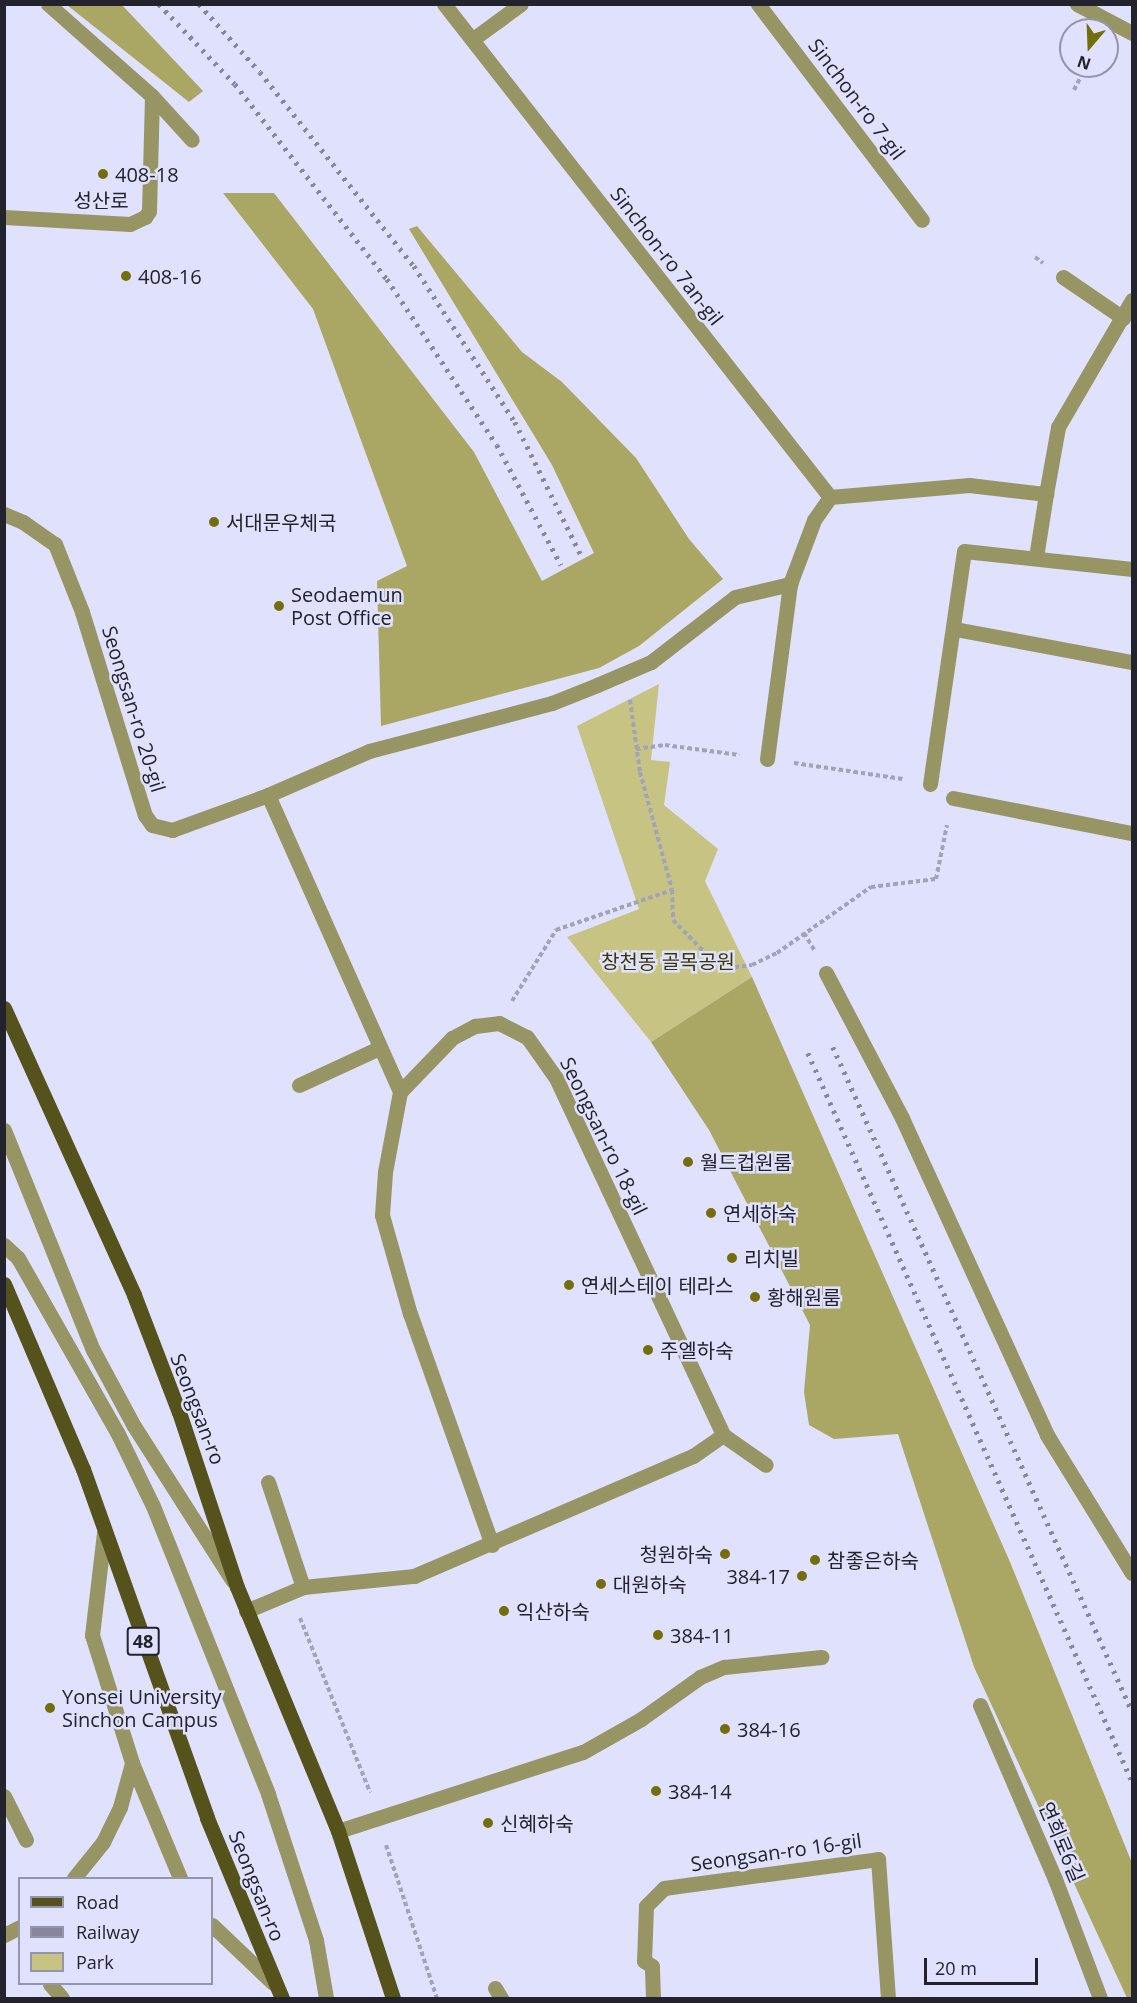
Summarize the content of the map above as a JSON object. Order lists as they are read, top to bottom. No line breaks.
{"streets":{"main road":["Seongsan-ro","48"],"street":["Sinchon-ro 7-gil","성산로","Sinchon-ro 7an-gil","Seongsan-ro 20-gil","Seongsan-ro 18-gil","연희로6길","Seongsan-ro 16-gil"]},"parks":["창천동 골목공원"],"places":["408-18","408-16","서대문우체국","Seodaemun Post Office","월드컵원룸","연세하숙","리치빌","연세스테이 테라스","황해원룸","주엘하숙","청원하숙","참좋은하숙","384-17","대원하숙","익산하숙","384-11","Yonsei University Sinchon Campus","384-16","384-14","신혜하숙"],"legend":["Road","Railway","Park"],"scale_bar":"20 m","north":"bottom"}
